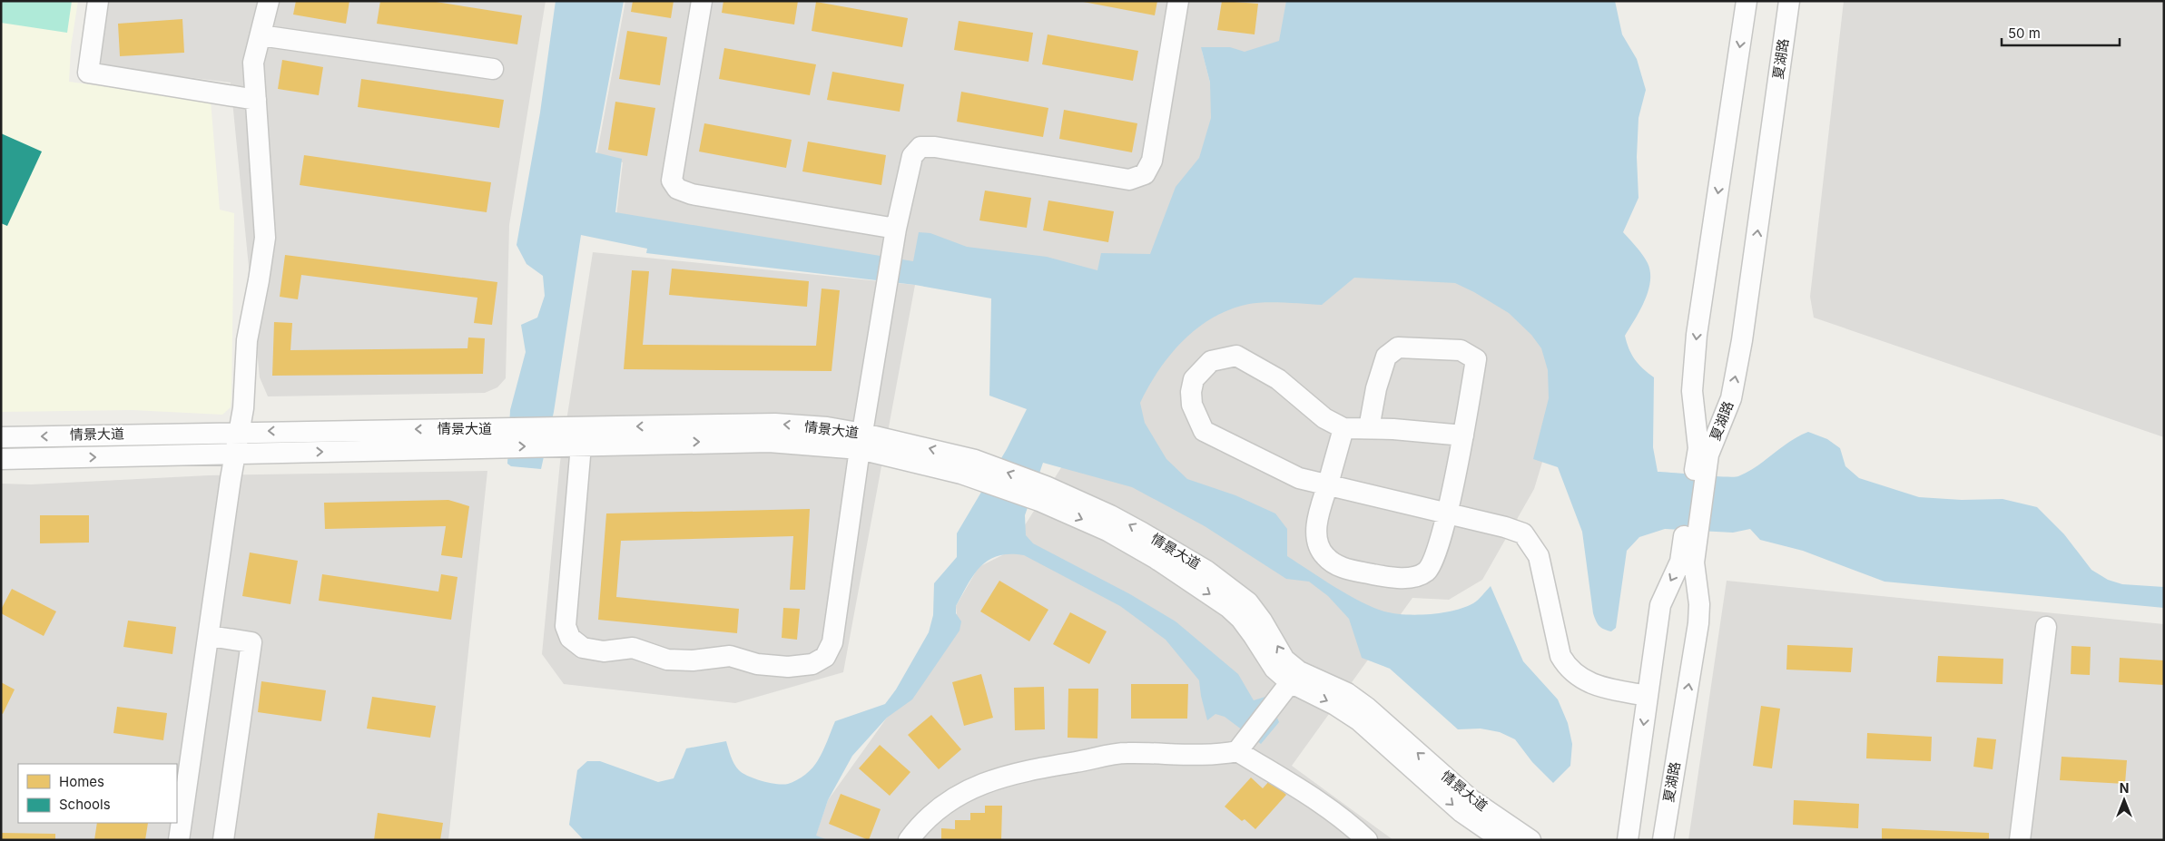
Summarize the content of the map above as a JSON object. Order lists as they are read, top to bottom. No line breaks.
{"streets":{"street":["夏湖路","情景大道"]},"legend":["Homes","Schools"],"scale_bar":"50 m","north":"top"}
